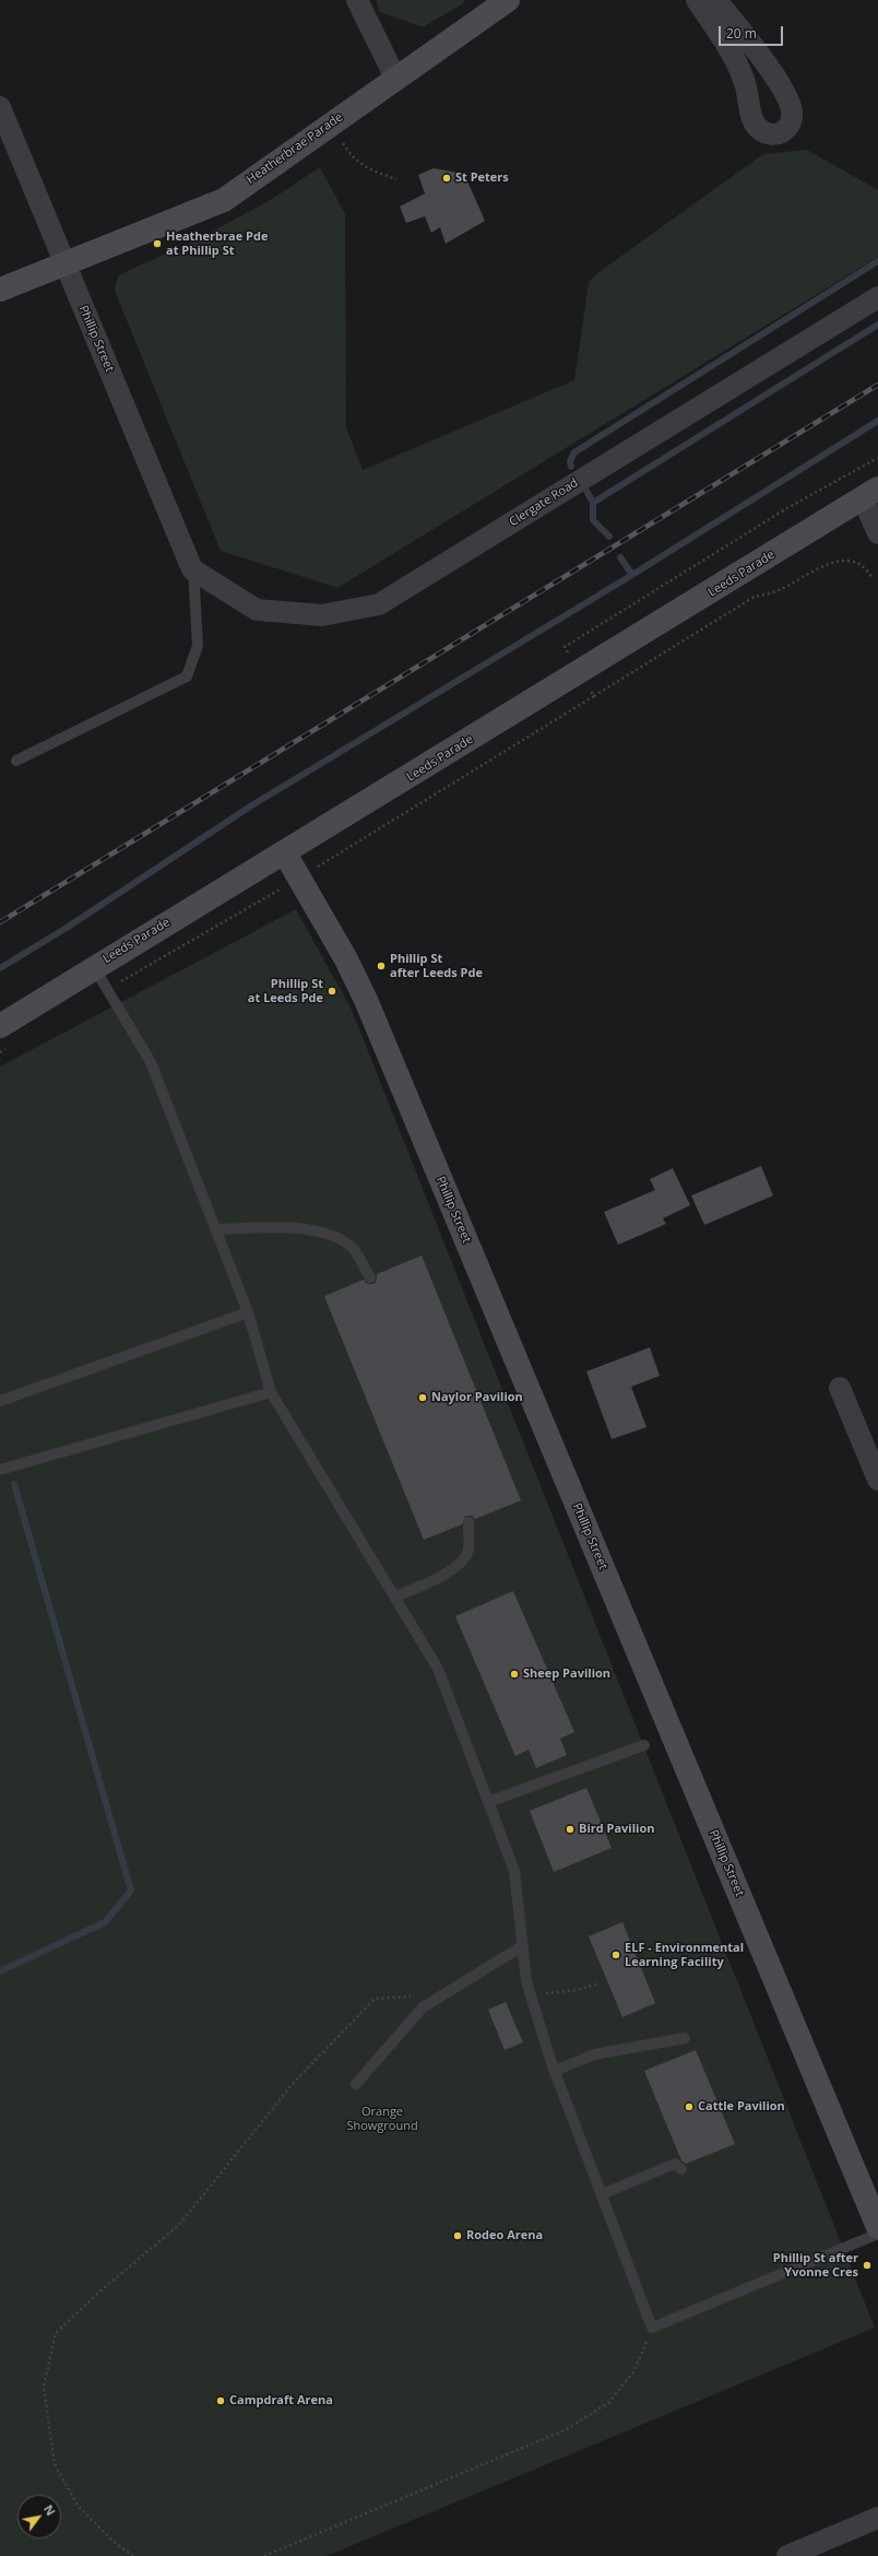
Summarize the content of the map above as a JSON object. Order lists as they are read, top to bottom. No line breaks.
{"streets":{"street":["Heatherbrae Parade","Phillip Street","Clergate Road","Leeds Parade"]},"crossings":[["Heatherbrae Parade","Phillip Street"],["Phillip Street","Clergate Road"],["Phillip Street","Leeds Parade"]],"parks":["Orange Showground"],"places":["St Peters","Heatherbrae Pde at Phillip St","Phillip St after Leeds Pde","Phillip St at Leeds Pde","Naylor Pavilion","Sheep Pavilion","Bird Pavilion","ELF - Environmental Learning Facility","Cattle Pavilion","Rodeo Arena","Phillip St after Yvonne Cres","Campdraft Arena"],"scale_bar":"20 m","north":"top right"}
